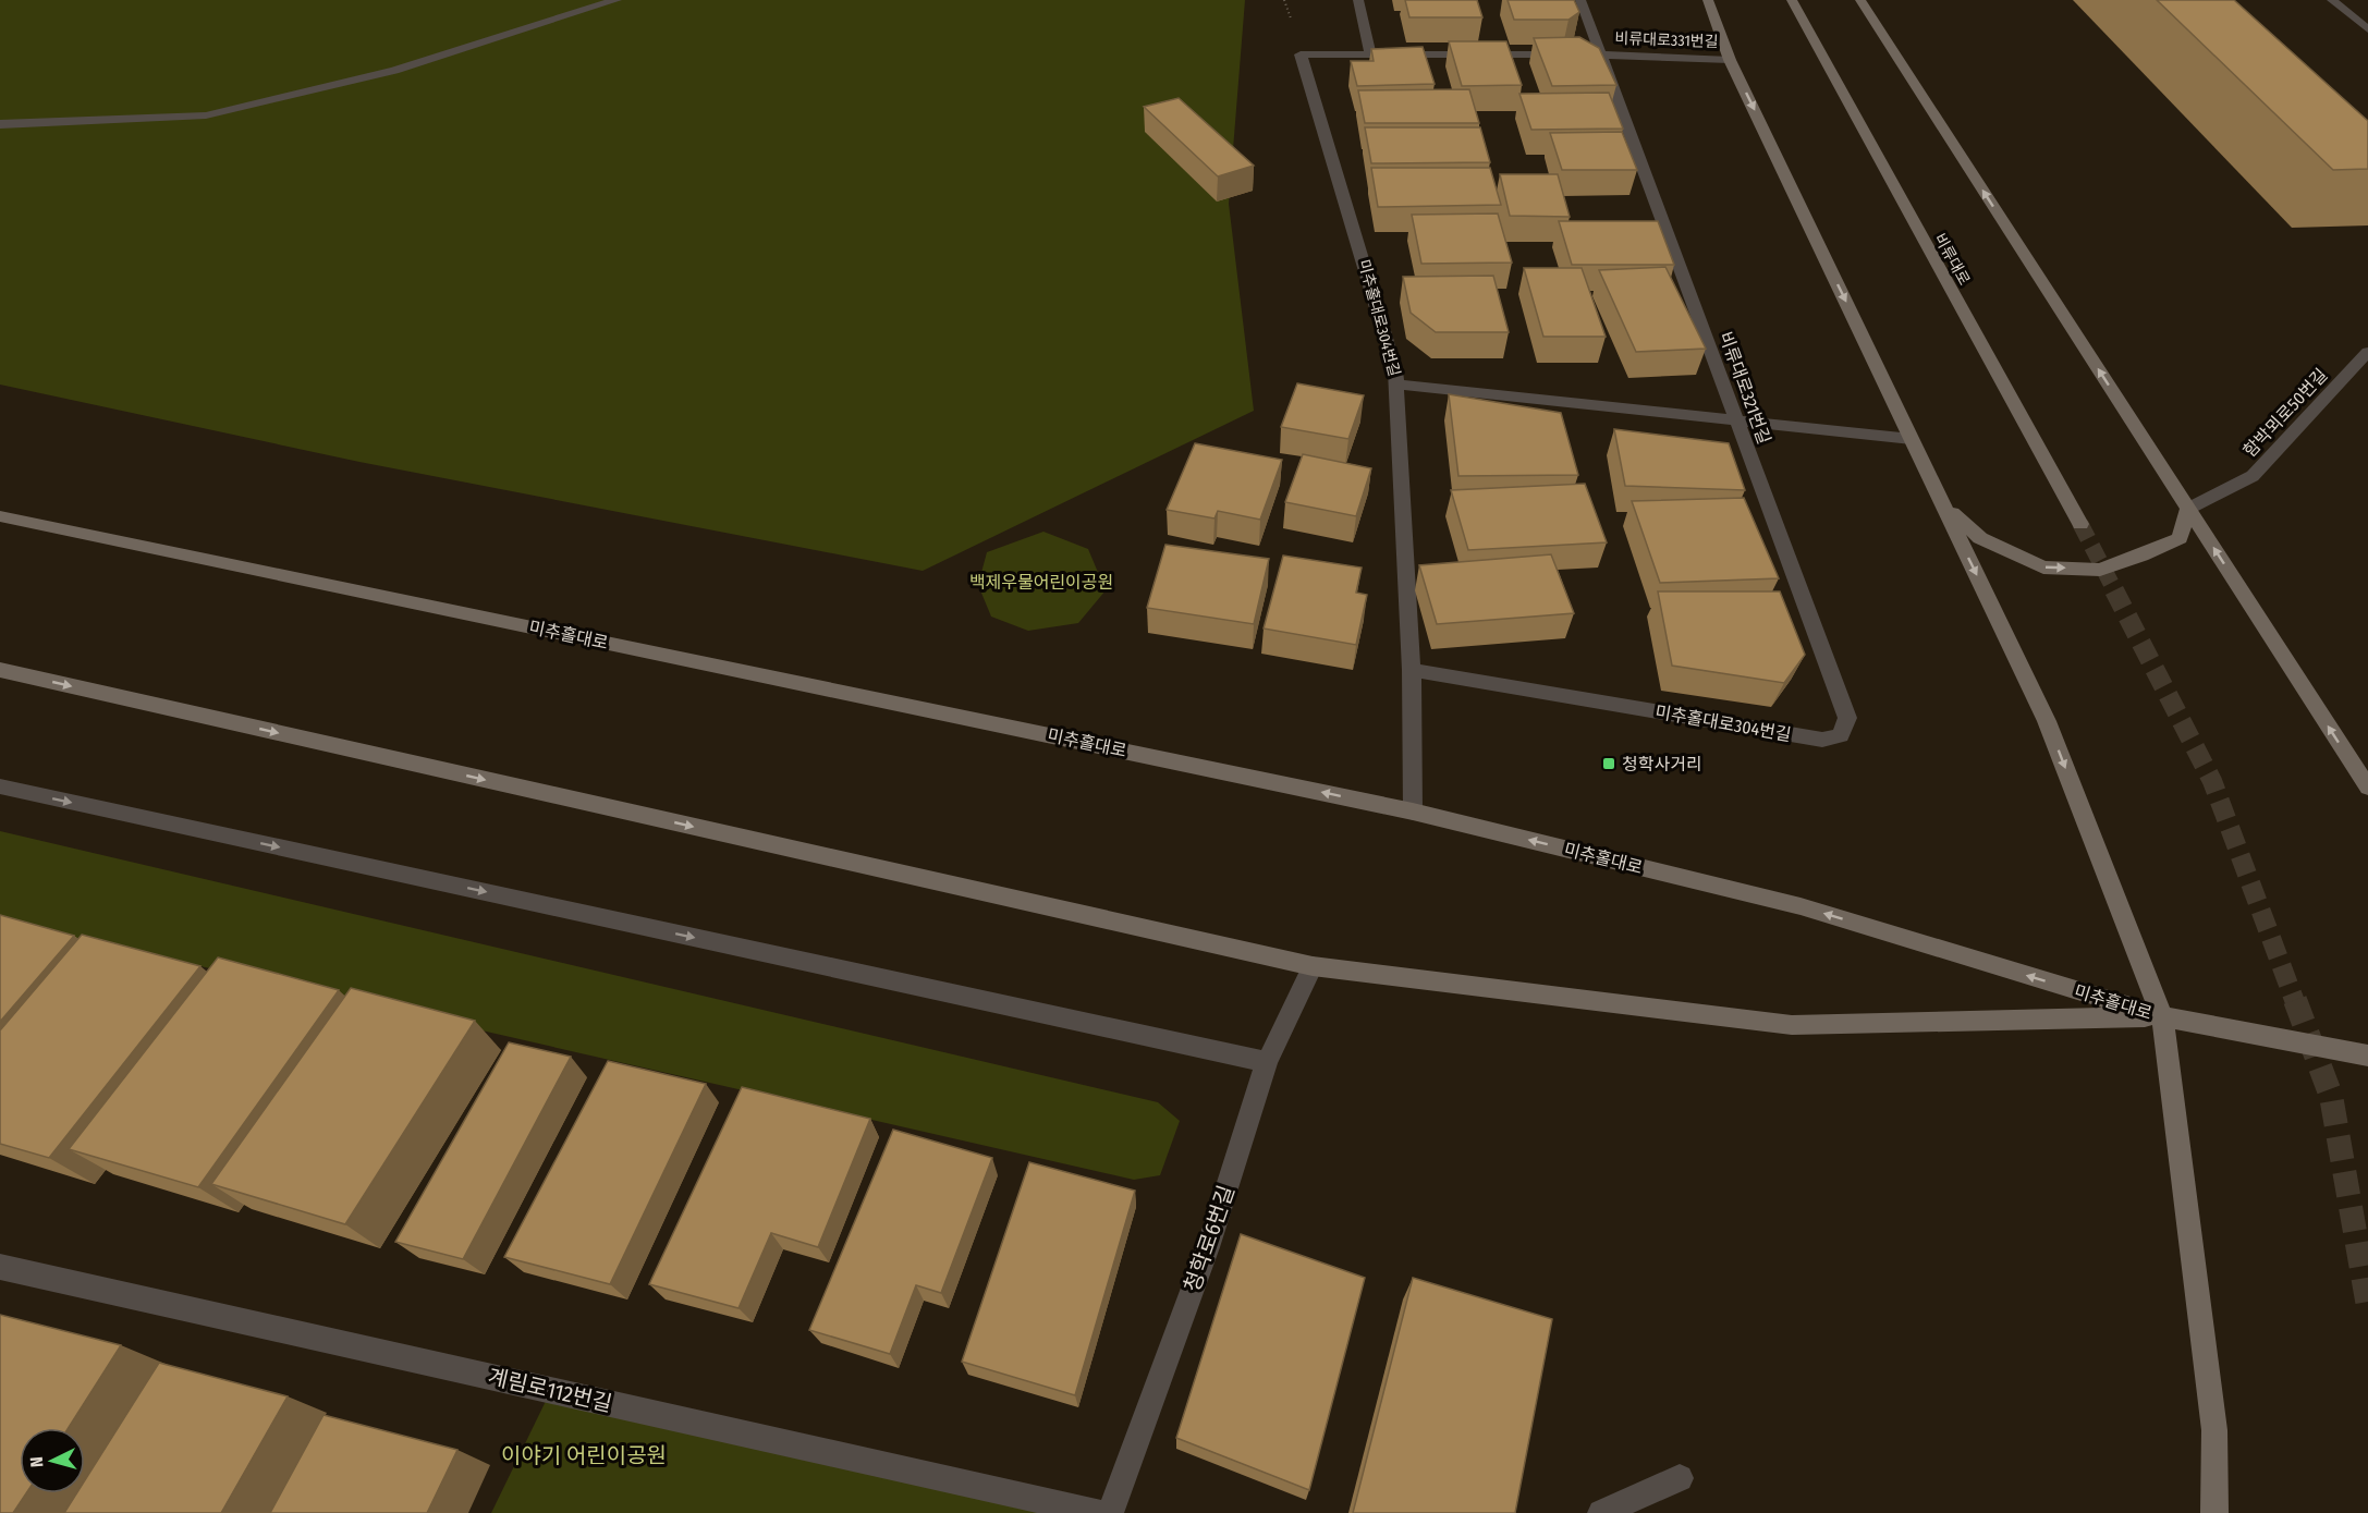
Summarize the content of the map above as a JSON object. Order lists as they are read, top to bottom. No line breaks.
{"streets":{"main road":["비류대로","미추홀대로"],"street":["비류대로331번길","미추홀대로304번길","비류대로321번길","함박뫼로50번길","청학로6번길","계림로112번길"]},"crossings":[["비류대로331번길","미추홀대로304번길"],["비류대로331번길","비류대로321번길"],["미추홀대로304번길","비류대로321번길"],["미추홀대로304번길","미추홀대로"],["미추홀대로","청학로6번길"]],"parks":["백제우물어린이공원","이야기 어린이공원"],"places":{"transit":["청학사거리"]},"north":"left"}
